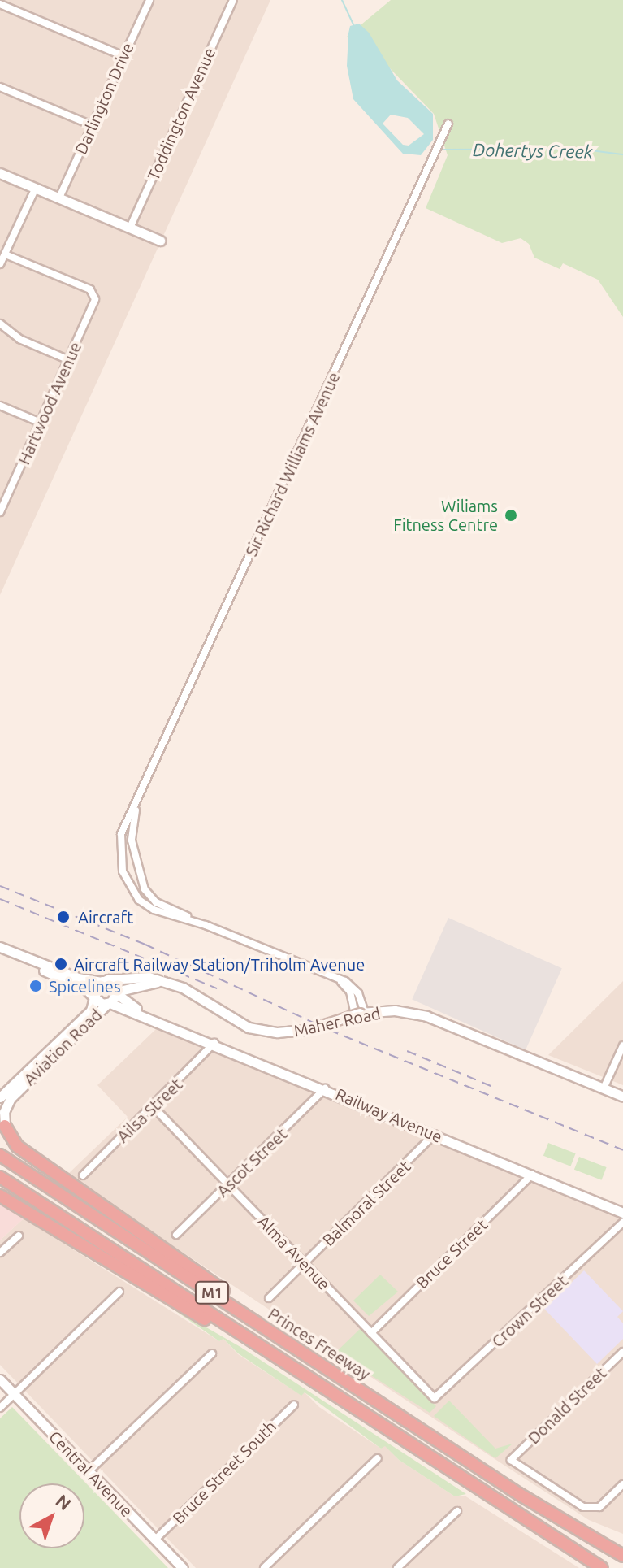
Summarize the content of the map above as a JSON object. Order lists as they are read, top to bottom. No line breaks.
{"streets":{"highway":["M1","Princes Freeway"],"street":["Darlington Drive","Toddington Avenue","Hartwood Avenue","Sir Richard Williams Avenue","Maher Road","Aviation Road","Ailsa Street","Railway Avenue","Ascot Street","Balmoral Street","Alma Avenue","Bruce Street","Crown Street","Donald Street","Bruce Street South","Central Avenue"]},"crossings":[["Sir Richard Williams Avenue","Maher Road"],["Maher Road","Aviation Road"],["Maher Road","Railway Avenue"],["Aviation Road","Railway Avenue"],["Ailsa Street","Railway Avenue"],["Ailsa Street","Alma Avenue"],["Railway Avenue","Ascot Street"],["Railway Avenue","Balmoral Street"],["Railway Avenue","Bruce Street"],["Ascot Street","Alma Avenue"],["Balmoral Street","Alma Avenue"],["Alma Avenue","Bruce Street"],["Alma Avenue","Crown Street"],["Bruce Street South","Central Avenue"]],"water":["Dohertys Creek"],"places":["Wiliams Fitness Centre","Aircraft","Aircraft Railway Station/Triholm Avenue","Spicelines"],"north":"top right"}
